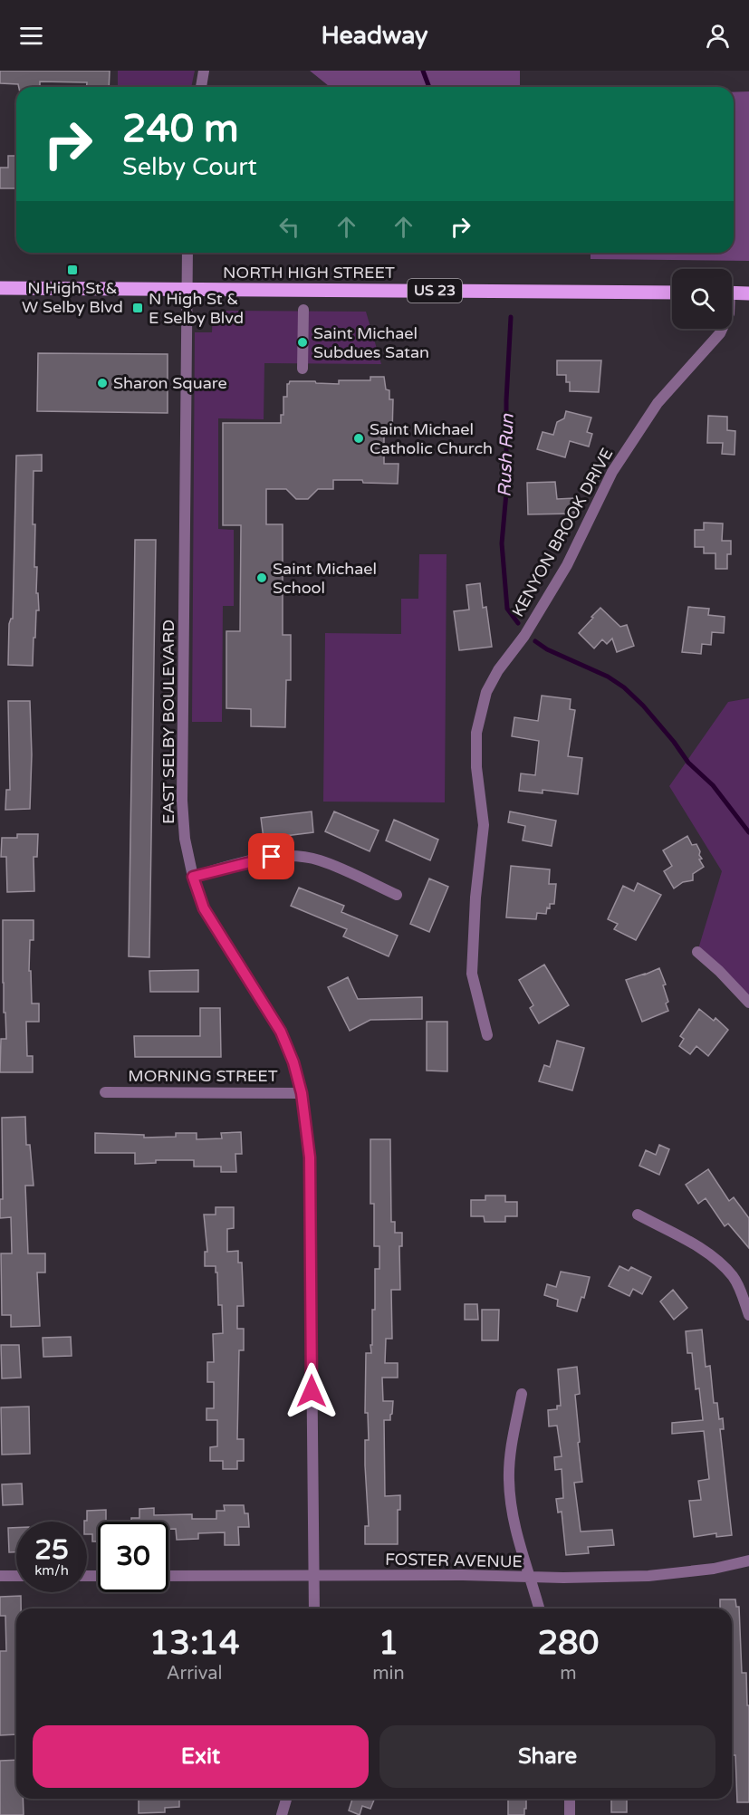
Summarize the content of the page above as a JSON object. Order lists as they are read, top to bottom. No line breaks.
{"streets":{"main road":["NORTH HIGH STREET","US 23"],"street":["KENYON BROOK DRIVE","EAST SELBY BOULEVARD","MORNING STREET","FOSTER AVENUE"]},"crossings":[["NORTH HIGH STREET","EAST SELBY BOULEVARD"],["EAST SELBY BOULEVARD","MORNING STREET"],["EAST SELBY BOULEVARD","FOSTER AVENUE"]],"water":["Rush Run"],"places":{"transit":["N High St & W Selby Blvd","N High St & E Selby Blvd"],"other":["Saint Michael Subdues Satan","Sharon Square","Saint Michael Catholic Church","Saint Michael School"]},"page":{"header":"Headway","turn":["240 m","Selby Court"],"speed":"25 km/h","limit":"30","eta":["13:14","Arrival","1","min","280","m"],"buttons":["Exit","Share"]}}
